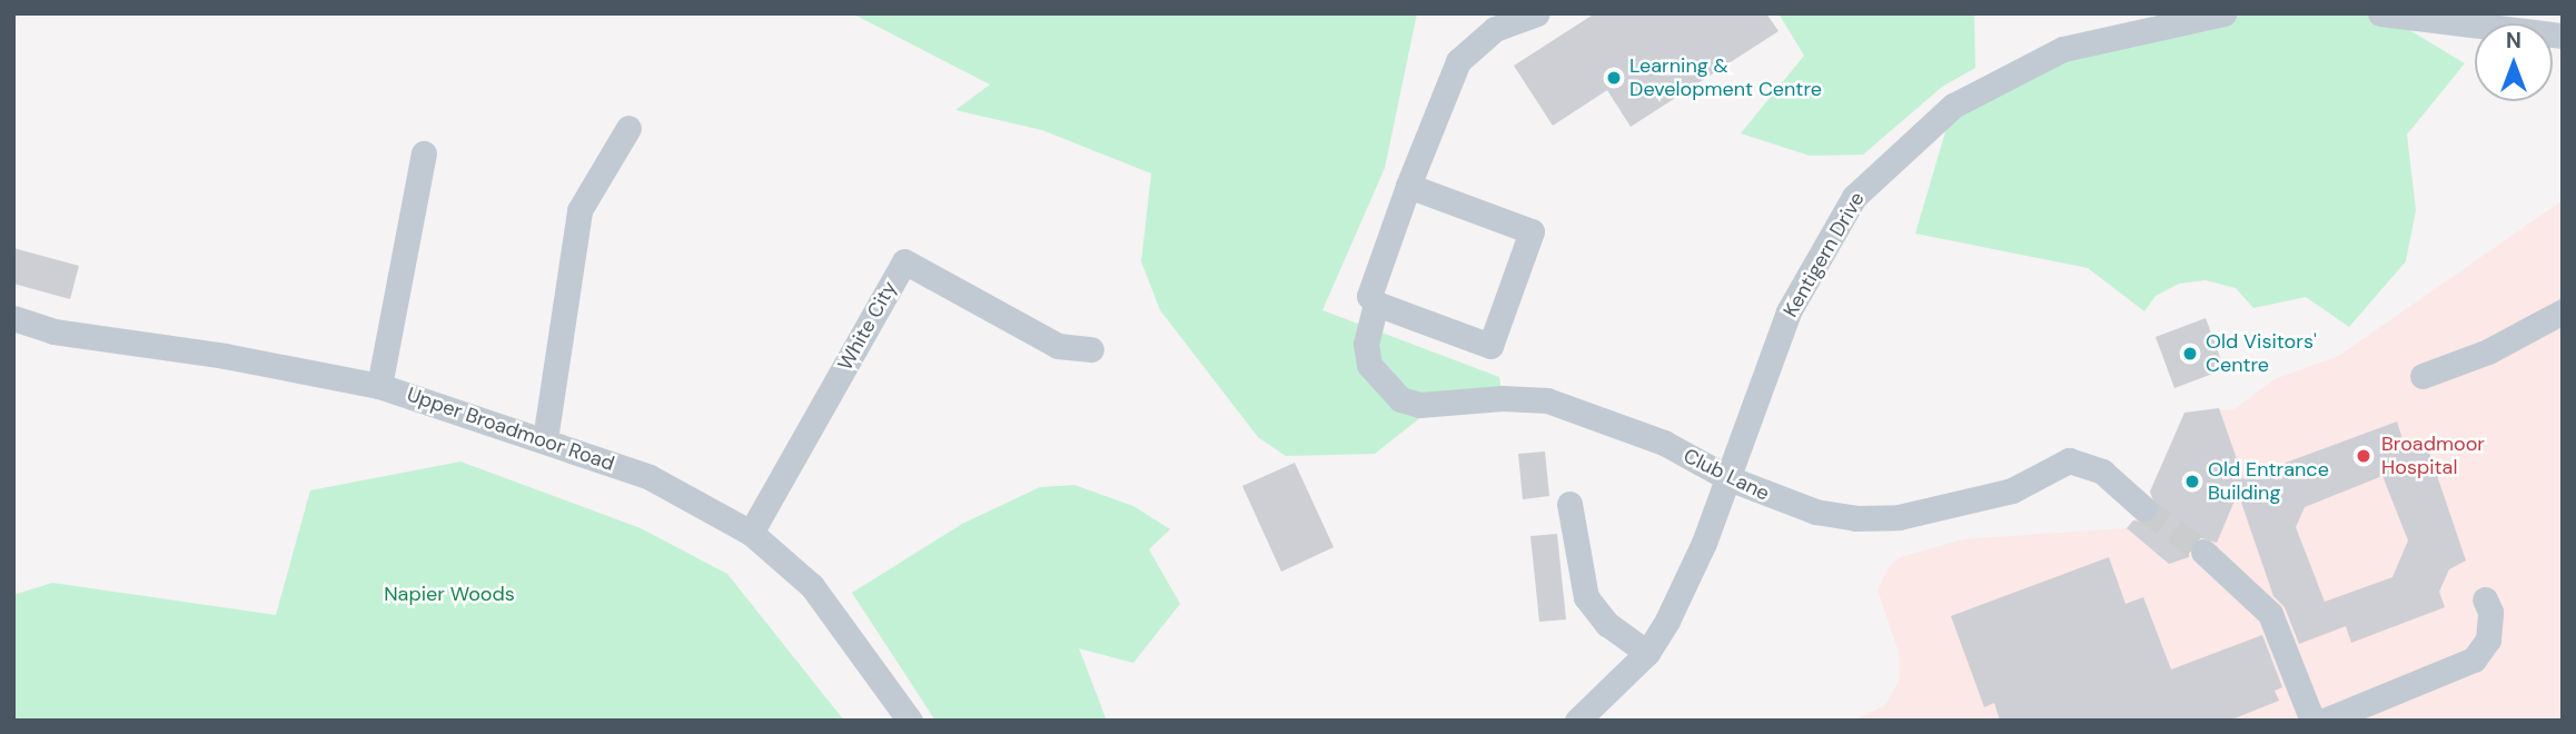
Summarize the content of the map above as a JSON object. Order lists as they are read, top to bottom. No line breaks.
{"streets":{"street":["Kentigern Drive","White City","Upper Broadmoor Road","Club Lane"]},"crossings":[["Kentigern Drive","Club Lane"],["White City","Upper Broadmoor Road"]],"parks":["Napier Woods"],"places":["Learning & Development Centre","Old Visitors' Centre","Broadmoor Hospital","Old Entrance Building"],"north":"top"}
